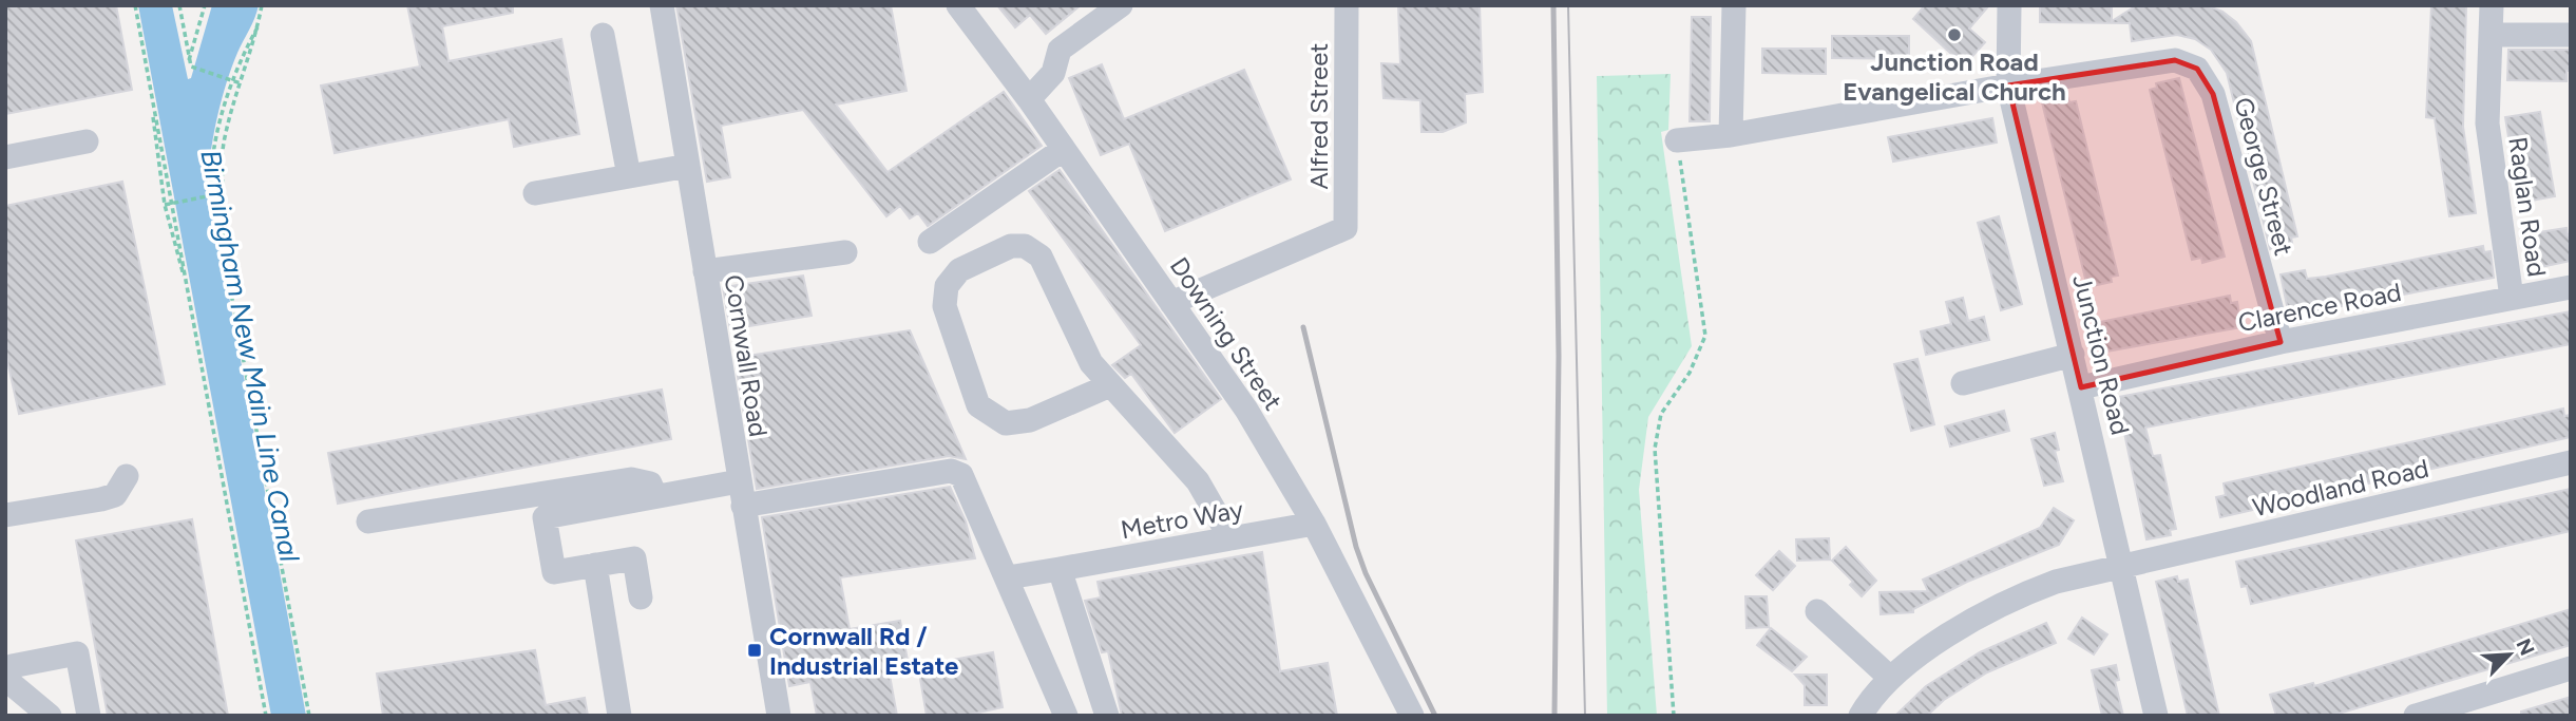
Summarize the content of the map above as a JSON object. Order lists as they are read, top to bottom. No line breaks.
{"streets":{"street":["Alfred Street","George Street","Raglan Road","Clarence Road","Downing Street","Junction Road","Cornwall Road","Woodland Road","Metro Way"]},"crossings":[["Alfred Street","Downing Street"],["George Street","Clarence Road"],["George Street","Junction Road"],["Raglan Road","Clarence Road"],["Clarence Road","Junction Road"],["Downing Street","Metro Way"],["Junction Road","Woodland Road"]],"water":["Birmingham New Main Line Canal"],"places":{"other":["Junction Road Evangelical Church"],"transit":["Cornwall Rd / Industrial Estate"]},"north":"top right"}
